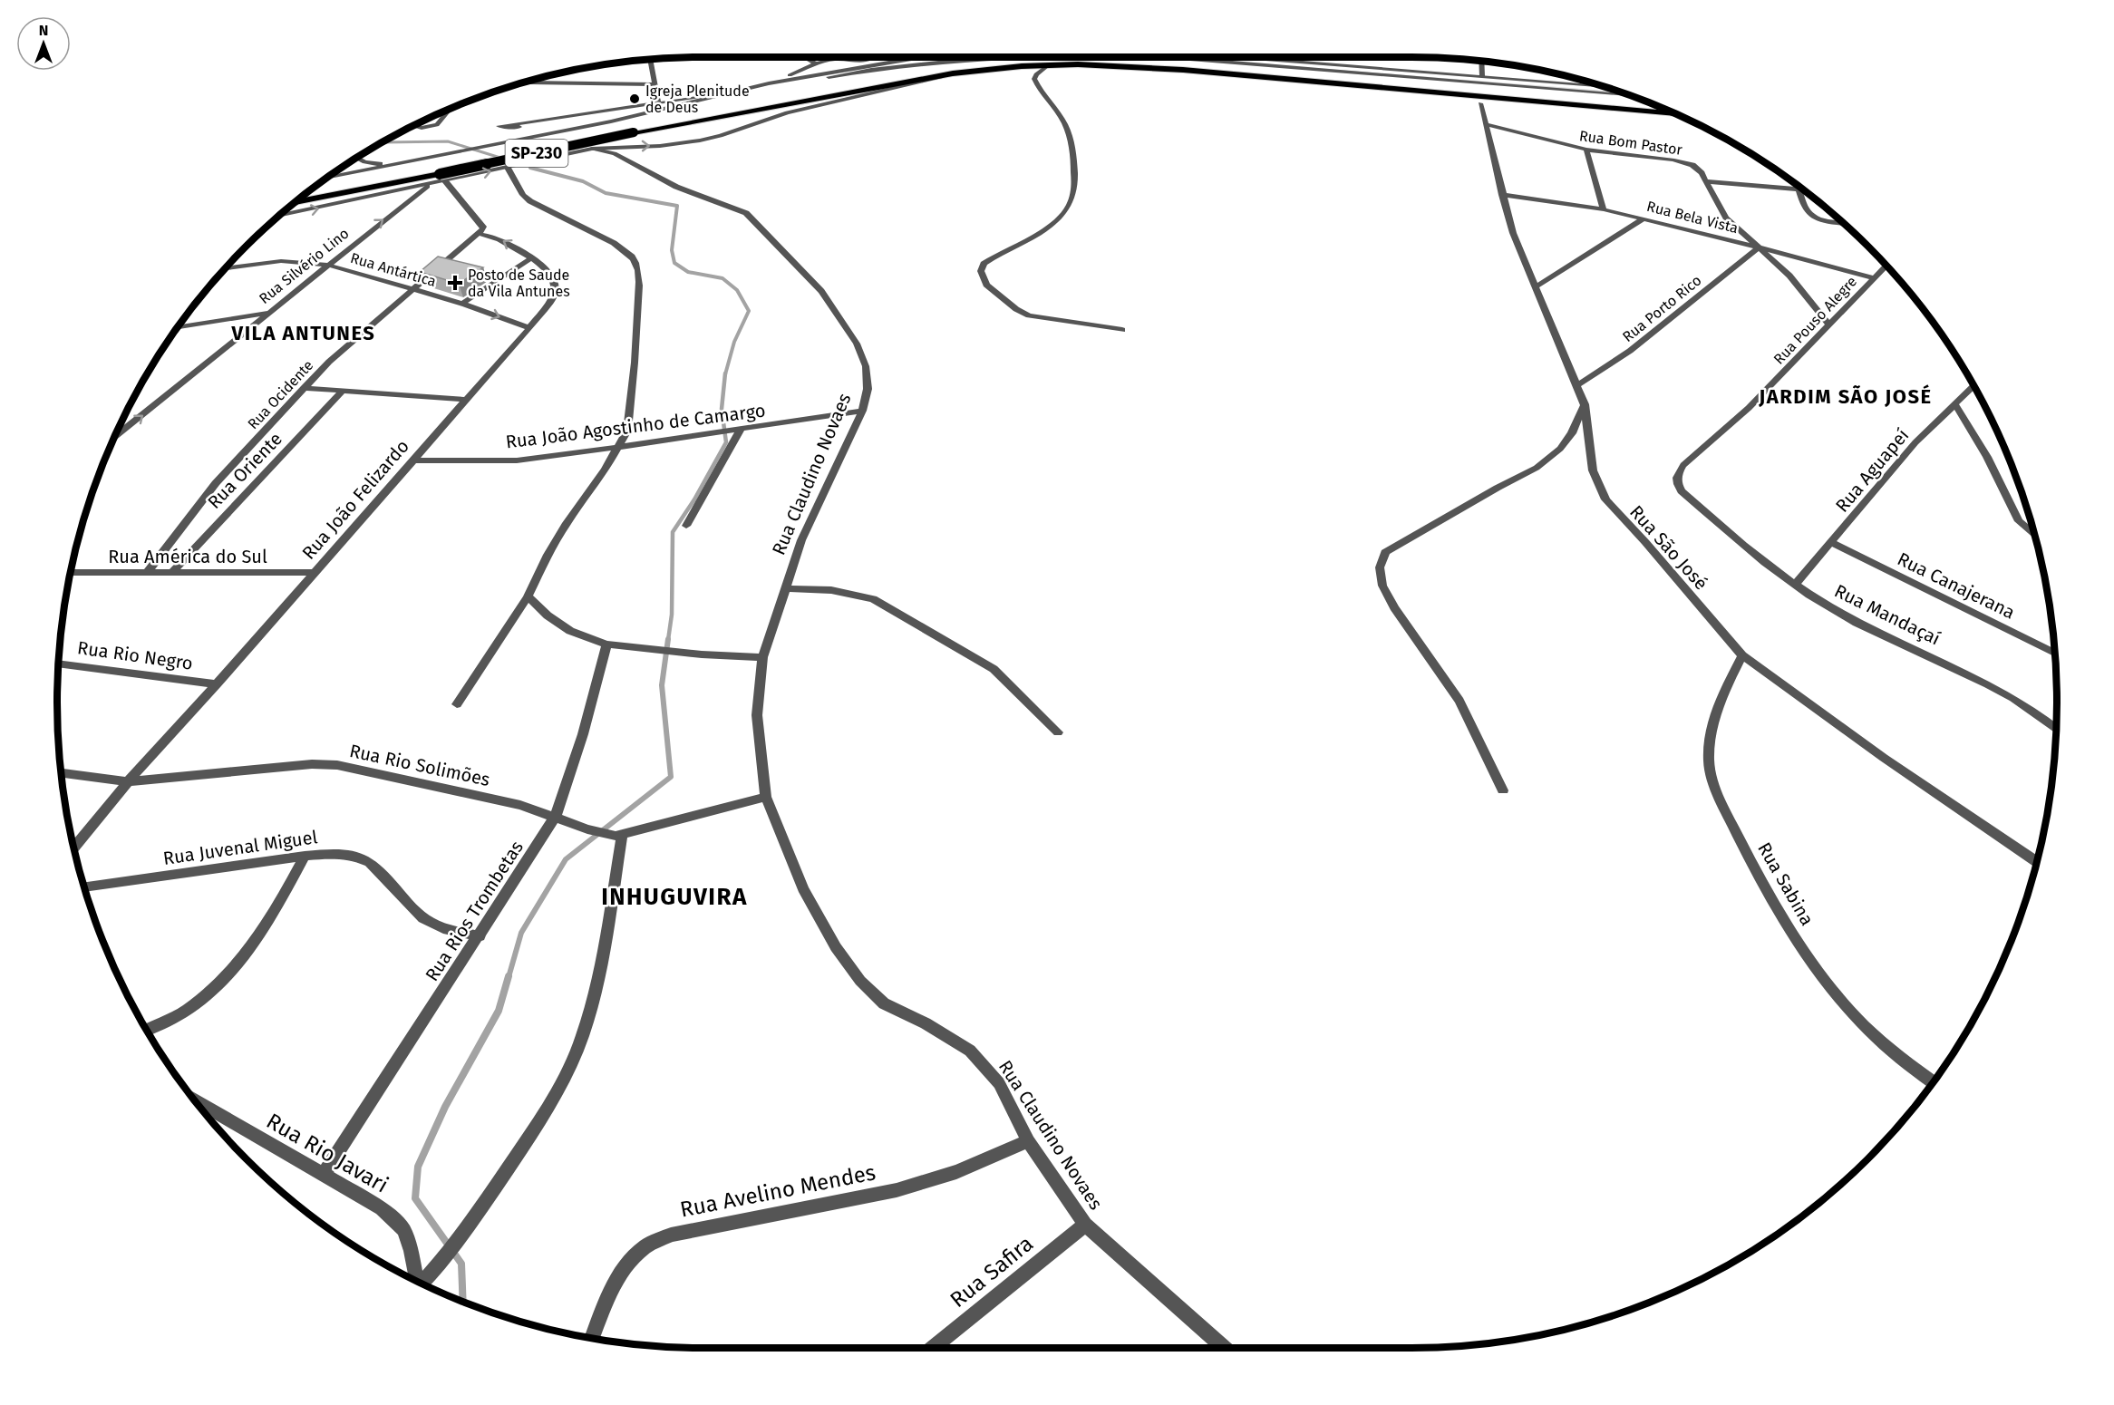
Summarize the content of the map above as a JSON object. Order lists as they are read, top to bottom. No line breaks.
{"streets":{"highway":["SP-230"],"street":["Rua Bom Pastor","Rua Bela Vista","Rua Silvério Lino","Rua Antártica","Rua Porto Rico","Rua Pouso Alegre","Rua Ocidente","Rua João Agostinho de Camargo","Rua Oriente","Rua Aguapeí","Rua Claudino Novaes","Rua João Felizardo","Rua São José","Rua América do Sul","Rua Canajerana","Rua Mandaçaí","Rua Rio Negro","Rua Rio Solimões","Rua Juvenal Miguel","Rua Sabina","Rua Rios Trombetas","Rua Rio Javari","Rua Avelino Mendes","Rua Safira"]},"crossings":[["Rua Bom Pastor","Rua Bela Vista"],["Rua Bom Pastor","Rua Porto Rico"],["Rua Bom Pastor","Rua Pouso Alegre"],["Rua Bom Pastor","Rua São José"],["Rua Bela Vista","Rua Porto Rico"],["Rua Bela Vista","Rua Pouso Alegre"],["Rua Bela Vista","Rua São José"],["Rua Silvério Lino","Rua Antártica"],["Rua Antártica","Rua Ocidente"],["Rua Antártica","Rua João Felizardo"],["Rua Porto Rico","Rua São José"],["Rua Pouso Alegre","Rua Mandaçaí"],["Rua Ocidente","Rua João Felizardo"],["Rua Ocidente","Rua América do Sul"],["Rua João Agostinho de Camargo","Rua Claudino Novaes"],["Rua João Agostinho de Camargo","Rua João Felizardo"],["Rua Oriente","Rua América do Sul"],["Rua Aguapeí","Rua Canajerana"],["Rua Aguapeí","Rua Mandaçaí"],["Rua Claudino Novaes","Rua Avelino Mendes"],["Rua Claudino Novaes","Rua Safira"],["Rua João Felizardo","Rua América do Sul"],["Rua João Felizardo","Rua Rio Negro"],["Rua João Felizardo","Rua Rio Solimões"],["Rua São José","Rua Sabina"],["Rua Rio Solimões","Rua Rios Trombetas"],["Rua Juvenal Miguel","Rua Rios Trombetas"],["Rua Rios Trombetas","Rua Rio Javari"]],"one_way":["Rua Silvério Lino"],"districts":["VILA ANTUNES","JARDIM SÃO JOSÉ","INHUGUVIRA"],"places":{"other":["Igreja Plenitude de Deus"],"health":["Posto de Saude da Vila Antunes"]},"north":"top"}
